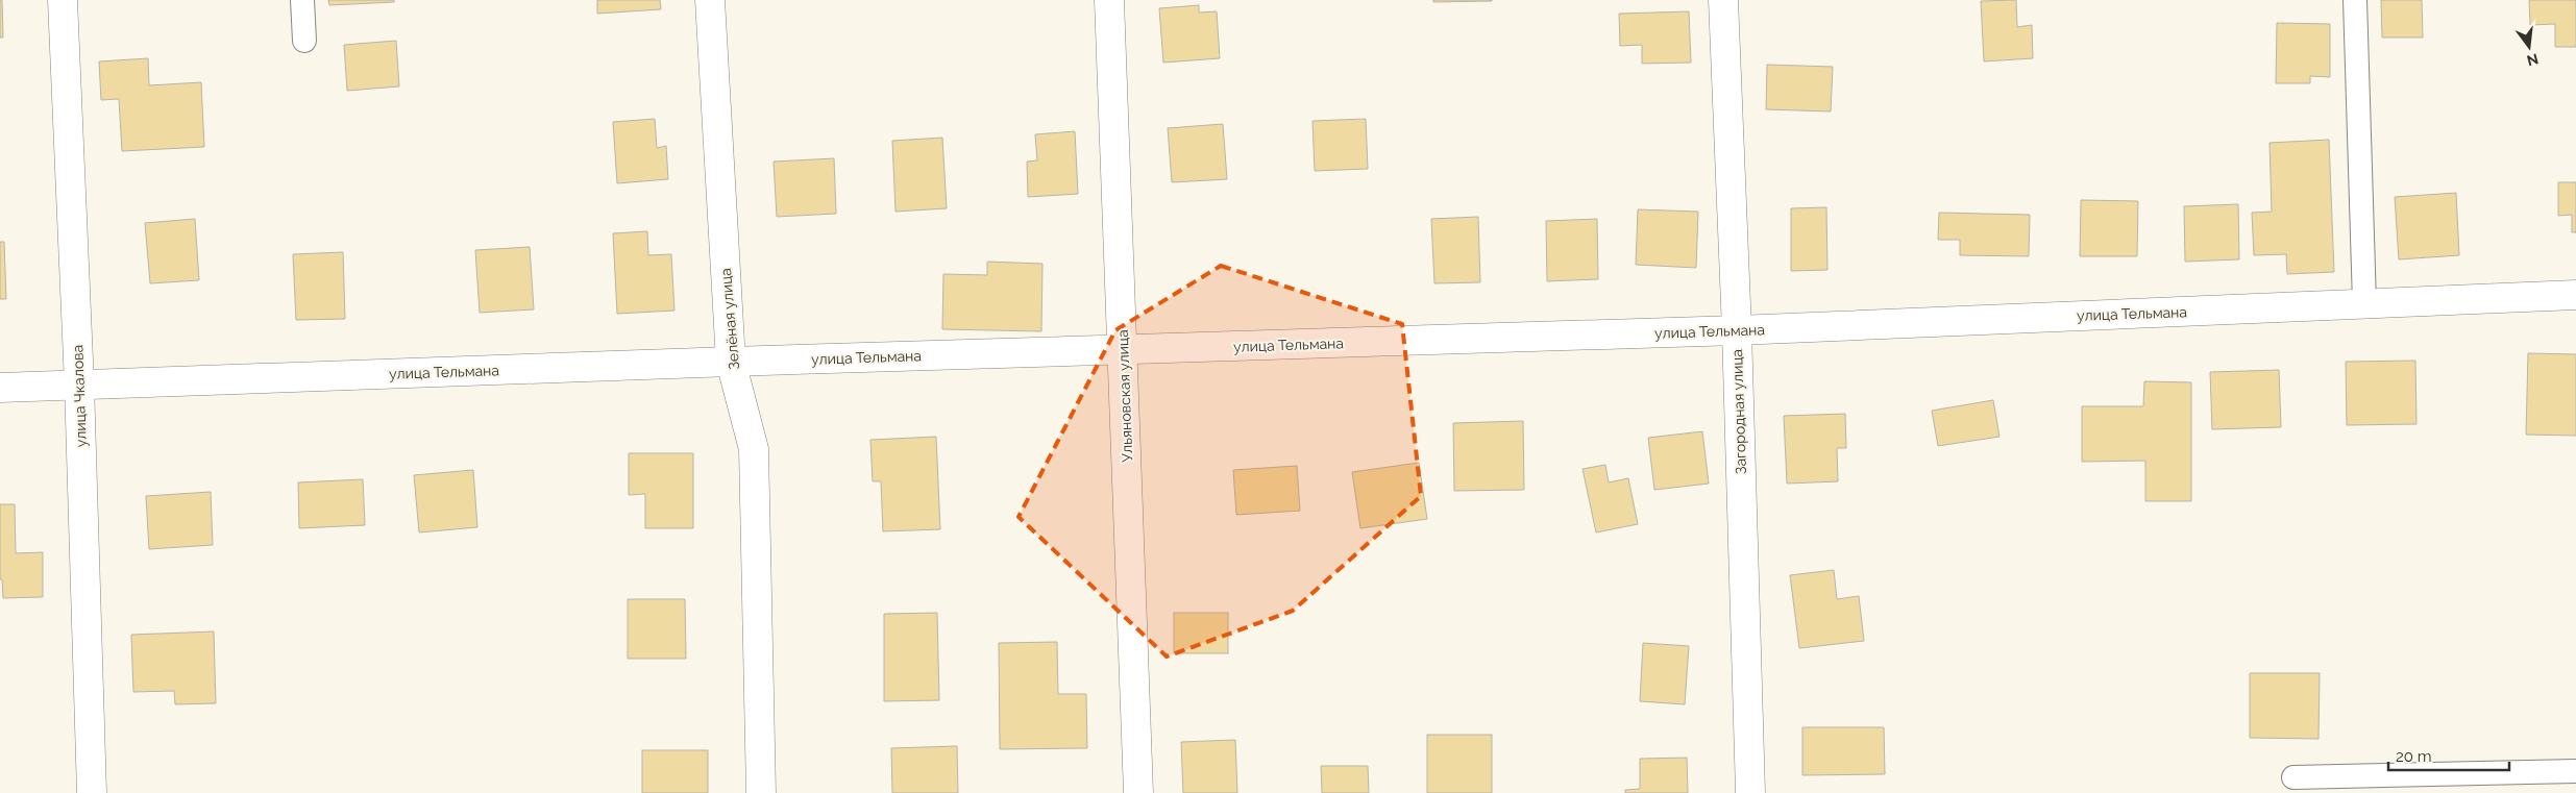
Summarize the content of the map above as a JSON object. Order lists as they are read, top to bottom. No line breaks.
{"streets":{"street":["улица Тельмана","Зелёная улица","улица Чкалова","Ульяновская улица","Загородная улица"]},"crossings":[["улица Тельмана","Зелёная улица"],["улица Тельмана","улица Чкалова"],["улица Тельмана","Ульяновская улица"],["улица Тельмана","Загородная улица"]],"scale_bar":"20 m","north":"bottom"}
